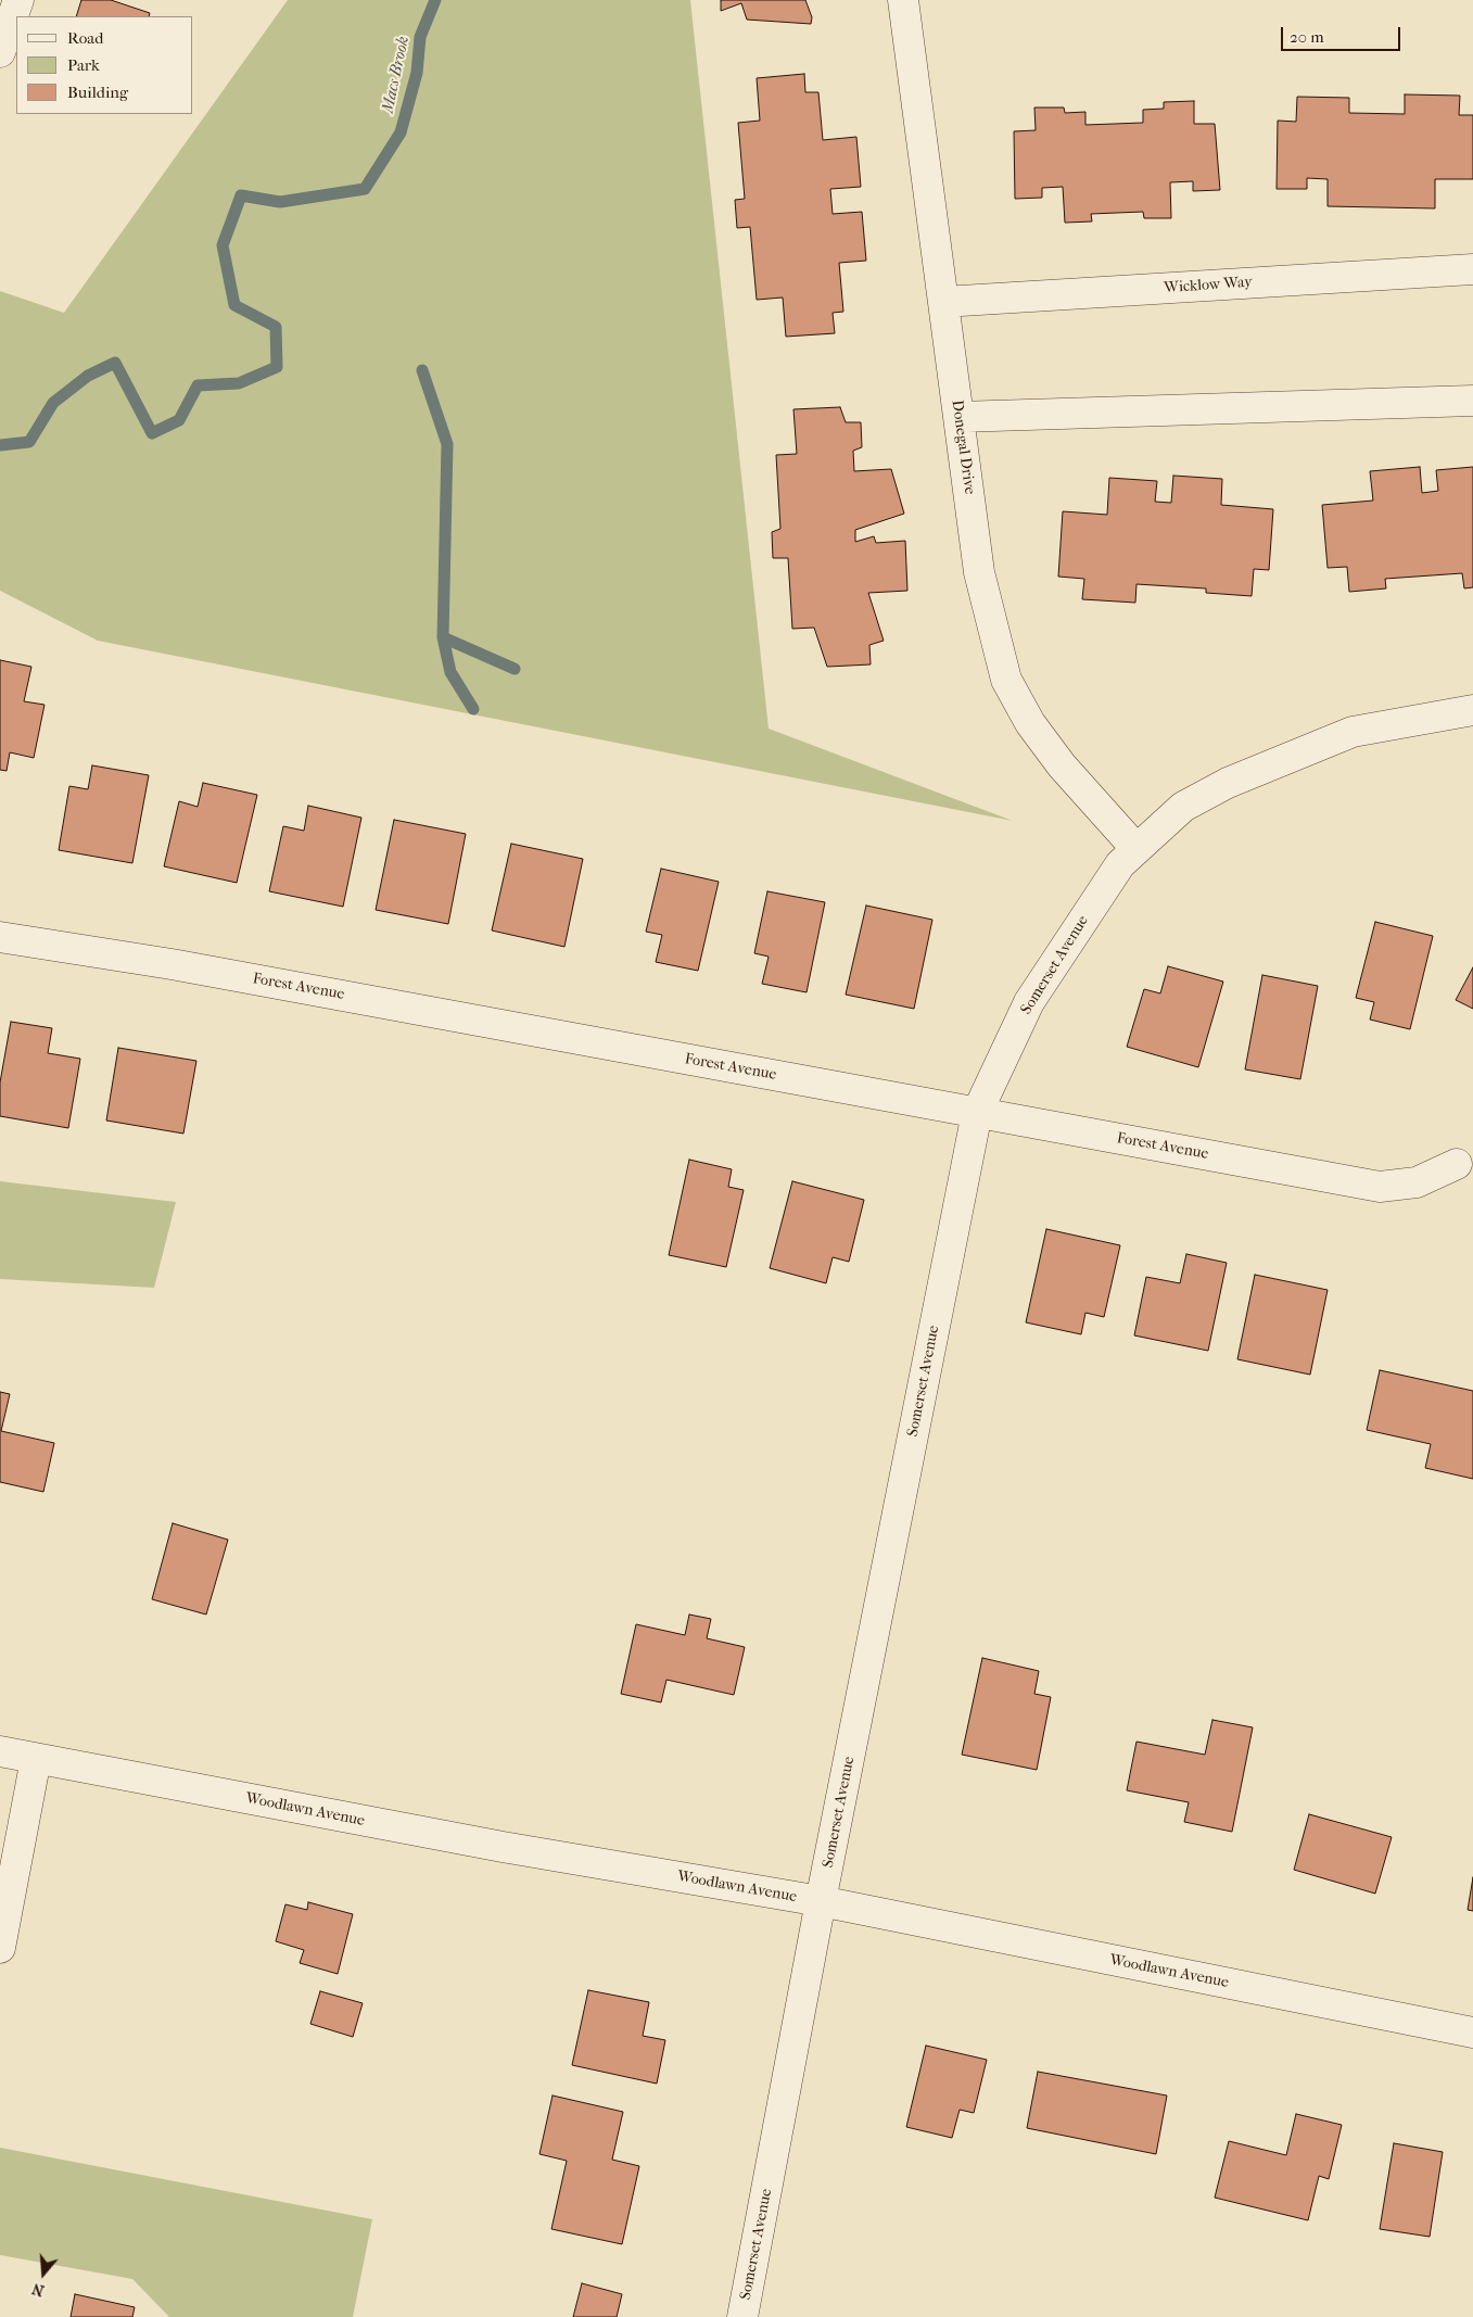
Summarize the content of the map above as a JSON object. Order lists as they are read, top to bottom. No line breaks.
{"streets":{"street":["Wicklow Way","Donegal Drive","Somerset Avenue","Forest Avenue","Woodlawn Avenue"]},"crossings":[["Wicklow Way","Donegal Drive"],["Donegal Drive","Somerset Avenue"],["Somerset Avenue","Forest Avenue"],["Somerset Avenue","Woodlawn Avenue"]],"water":["Macs Brook"],"legend":["Road","Park","Building"],"scale_bar":"20 m","north":"bottom"}
